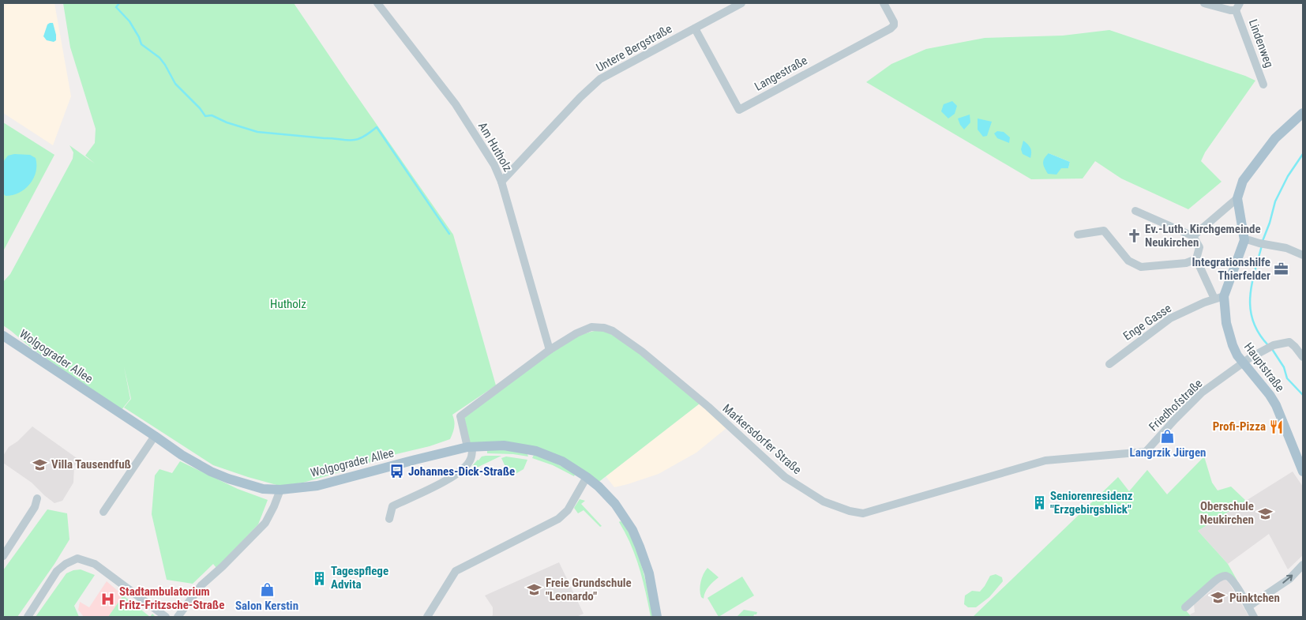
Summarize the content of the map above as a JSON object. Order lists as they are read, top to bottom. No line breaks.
{"streets":{"main road":["Wolgograder Allee","Hauptstraße"],"street":["Lindenweg","Untere Bergstraße","Langestraße","Am Hutholz","Enge Gasse","Friedhofstraße","Markersdorfer Straße"]},"crossings":[["Untere Bergstraße","Langestraße"],["Untere Bergstraße","Am Hutholz"],["Am Hutholz","Markersdorfer Straße"],["Enge Gasse","Hauptstraße"],["Wolgograder Allee","Markersdorfer Straße"],["Hauptstraße","Friedhofstraße"],["Friedhofstraße","Markersdorfer Straße"]],"parks":["Hutholz"],"places":{"church":["Ev.-Luth. Kirchgemeinde Neukirchen"],"office":["Integrationshilfe Thierfelder"],"restaurant":["Profi-Pizza"],"shop":["Langrzik Jürgen","Salon Kerstin"],"school or university":["Villa Tausendfuß","Oberschule Neukirchen","Freie Grundschule \"Leonardo\"","Pünktchen"],"bus stop":["Johannes-Dick-Straße"],"building":["Seniorenresidenz \"Erzgebirgsblick\"","Tagespflege Advita"],"hospital":["Stadtambulatorium Fritz-Fritzsche-Straße"]}}
